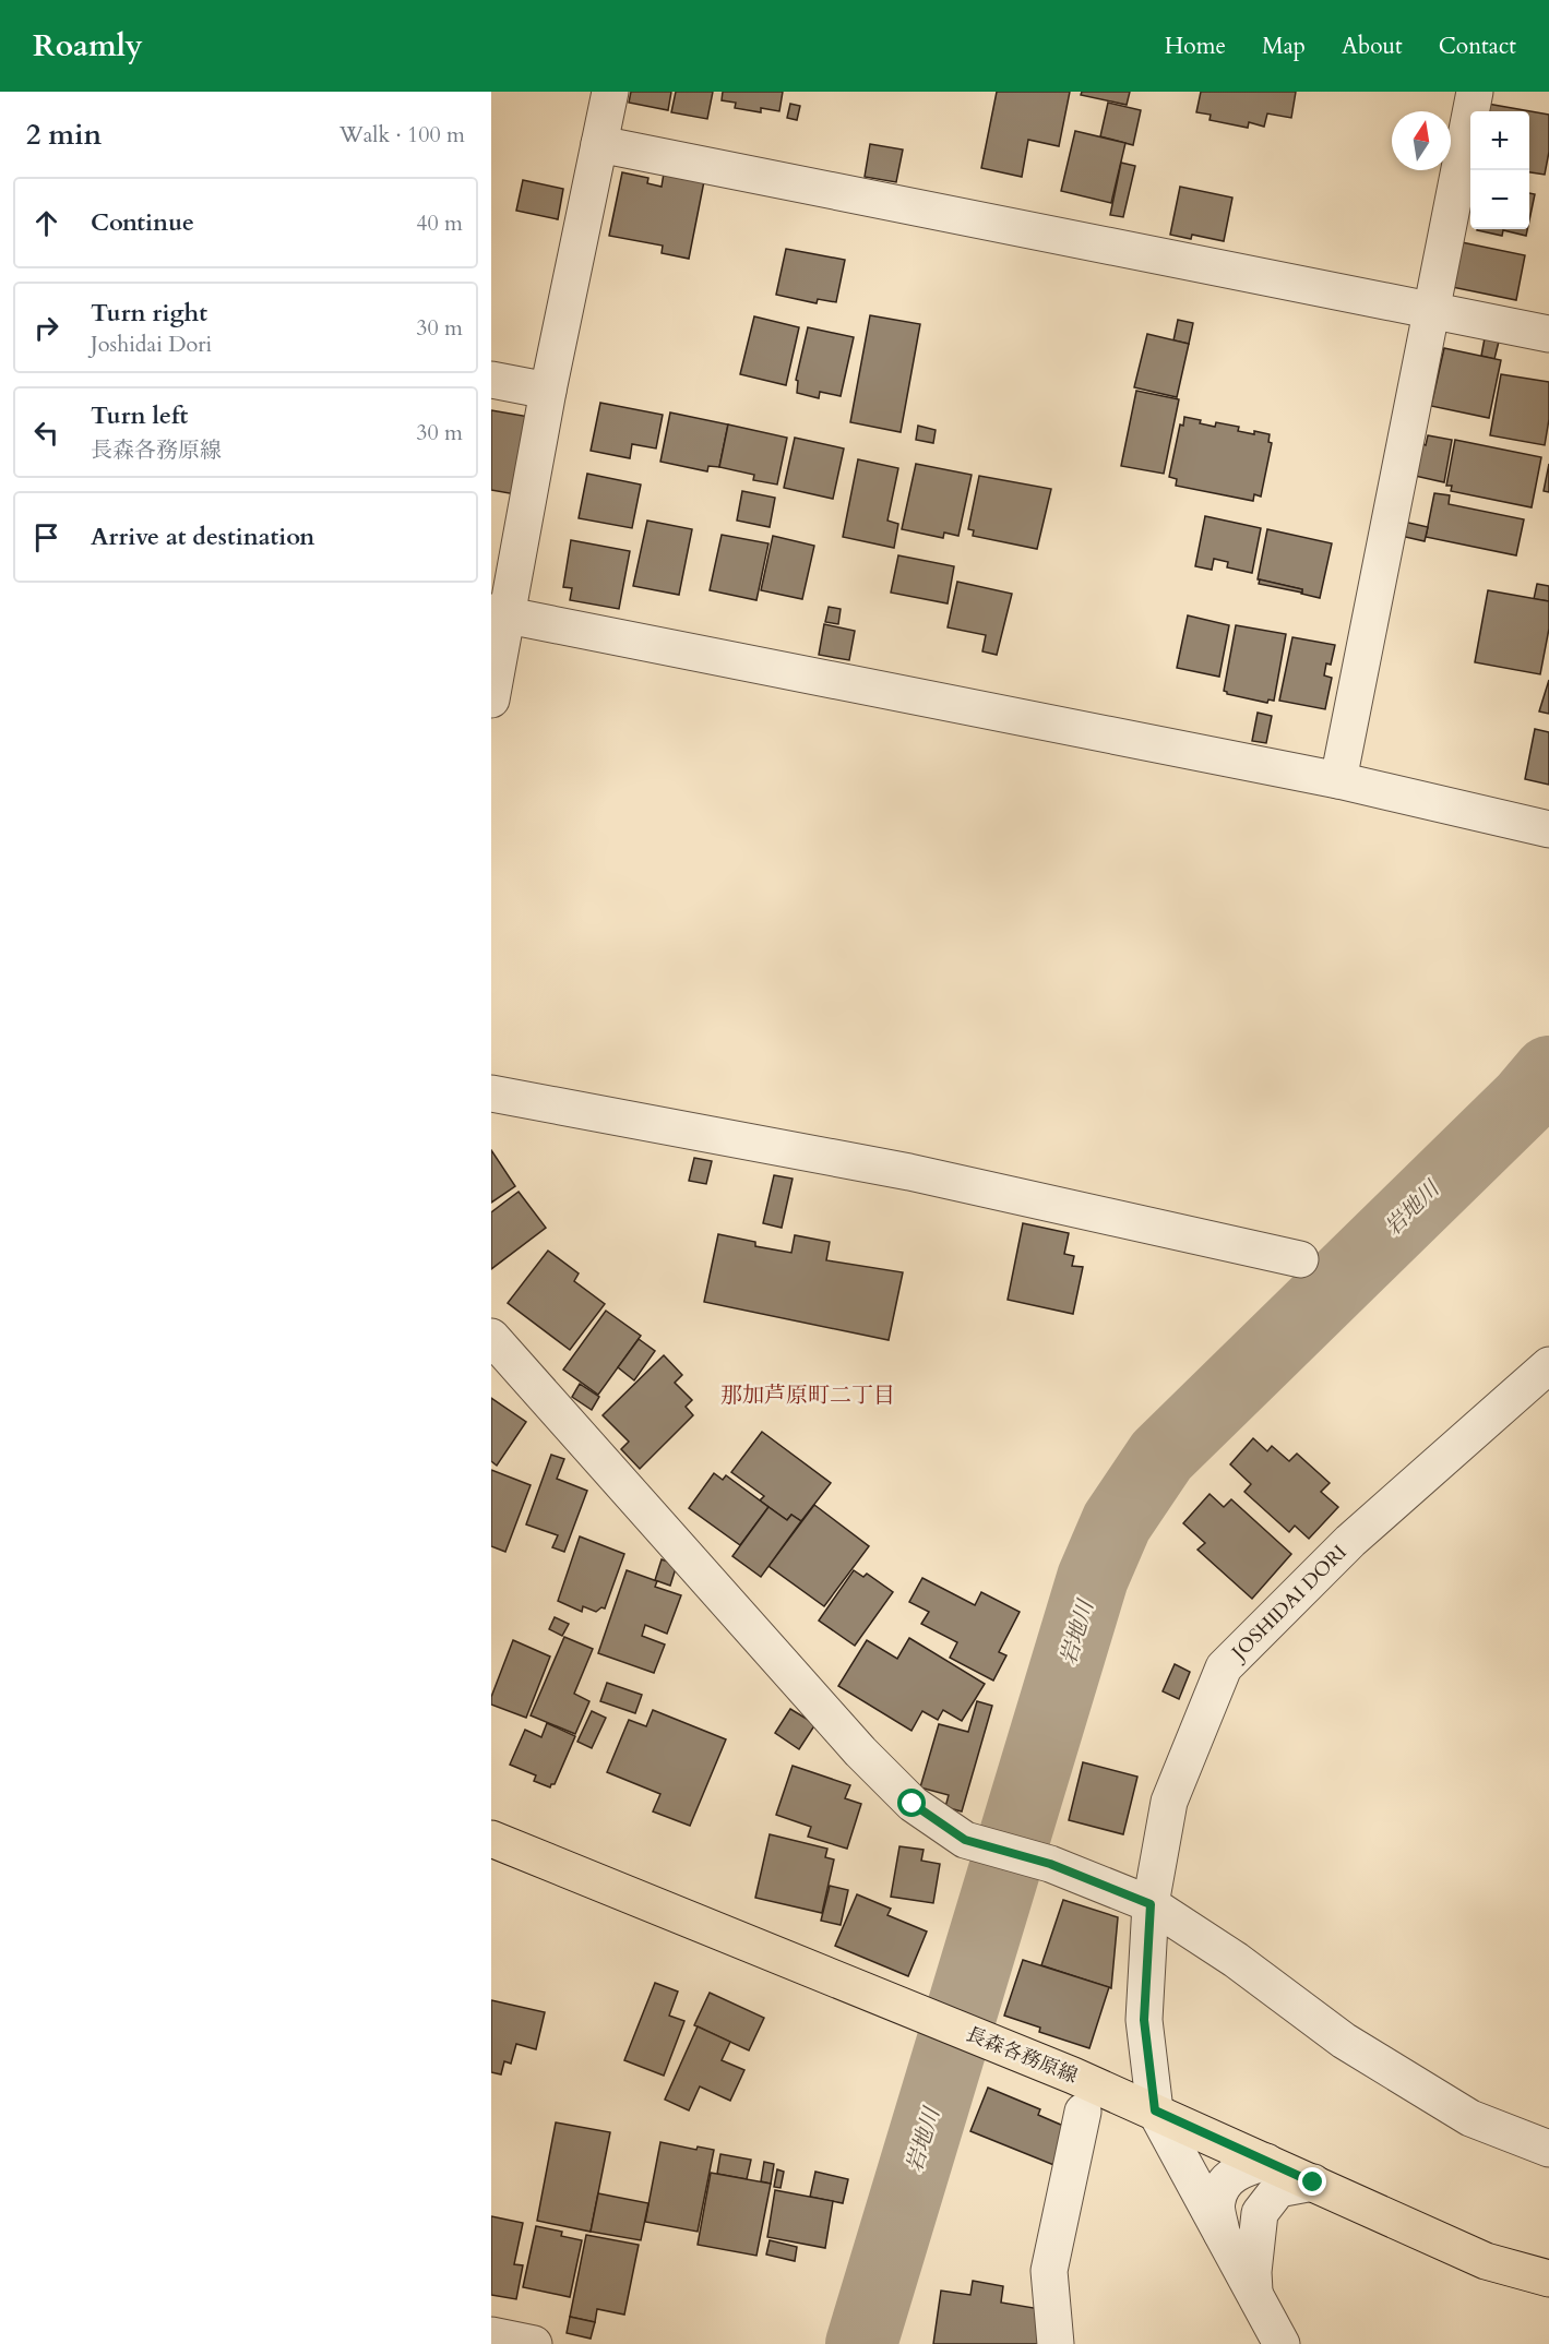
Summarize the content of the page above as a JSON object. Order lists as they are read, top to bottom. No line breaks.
{"streets":{"main road":["長森各務原線"],"street":["JOSHIDAI DORI"]},"crossings":[["JOSHIDAI DORI","長森各務原線"]],"districts":["那加芦原町二丁目"],"water":["岩地川"],"north":"top","page":{"header":"Roamly","nav":["Home","Map","About","Contact"],"heading":["2 min","Walk · 100 m"],"map_buttons":["+","−"],"list":[["Continue","40 m"],["Turn right","Joshidai Dori","30 m"],["Turn left","長森各務原線","30 m"],"Arrive at destination"]}}
